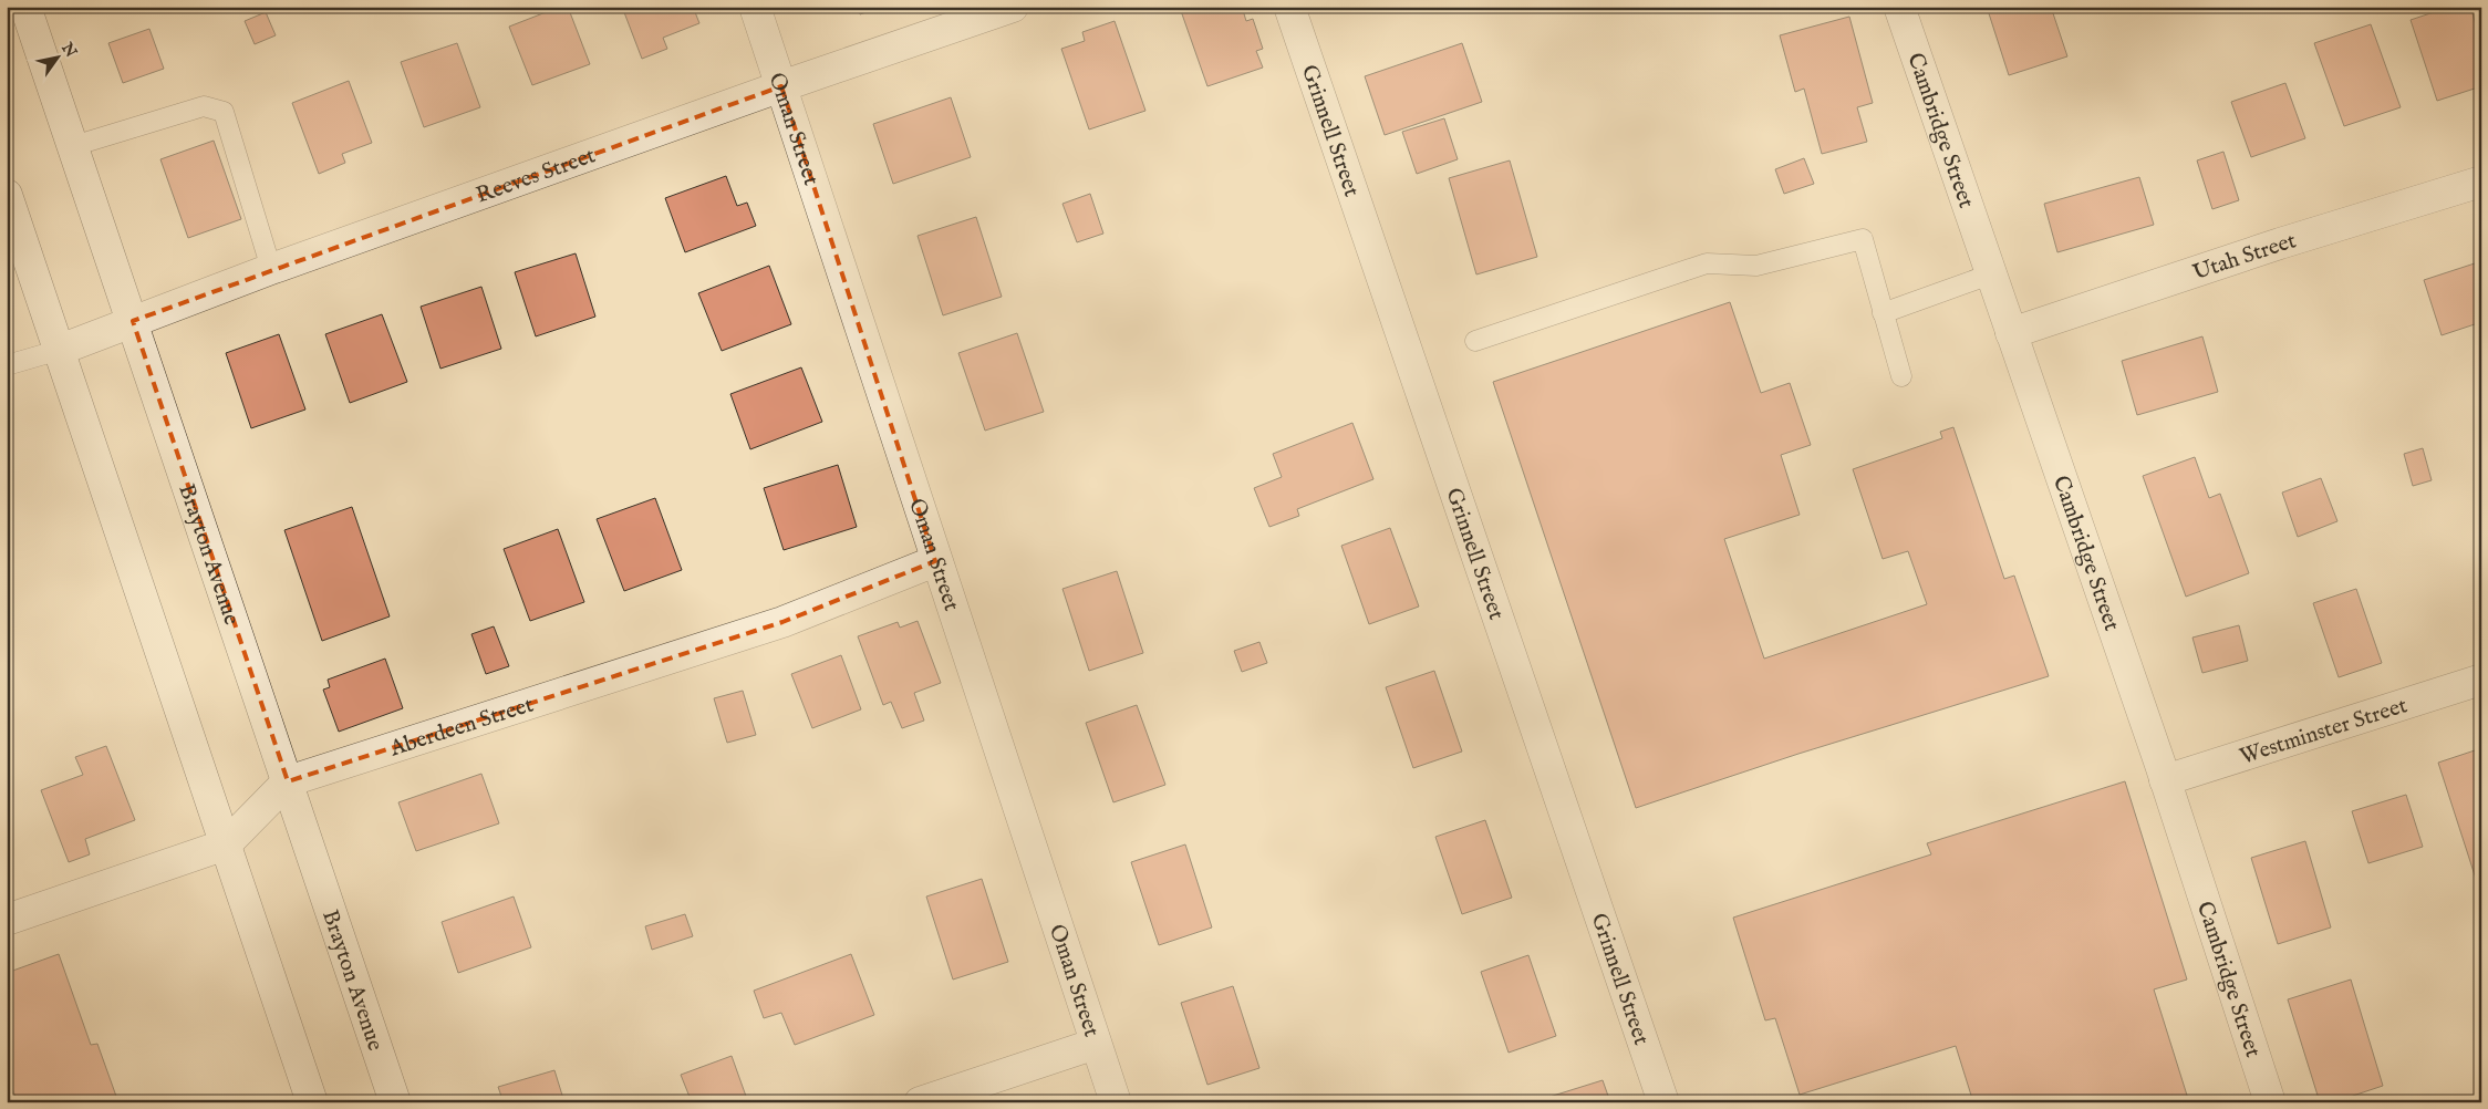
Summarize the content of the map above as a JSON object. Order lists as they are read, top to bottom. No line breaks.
{"streets":{"street":["Oman Street","Cambridge Street","Grinnell Street","Reeves Street","Utah Street","Brayton Avenue","Aberdeen Street","Westminster Street"]},"crossings":[["Oman Street","Reeves Street"],["Oman Street","Aberdeen Street"],["Cambridge Street","Utah Street"],["Cambridge Street","Westminster Street"],["Reeves Street","Brayton Avenue"],["Brayton Avenue","Aberdeen Street"]],"north":"top right"}
